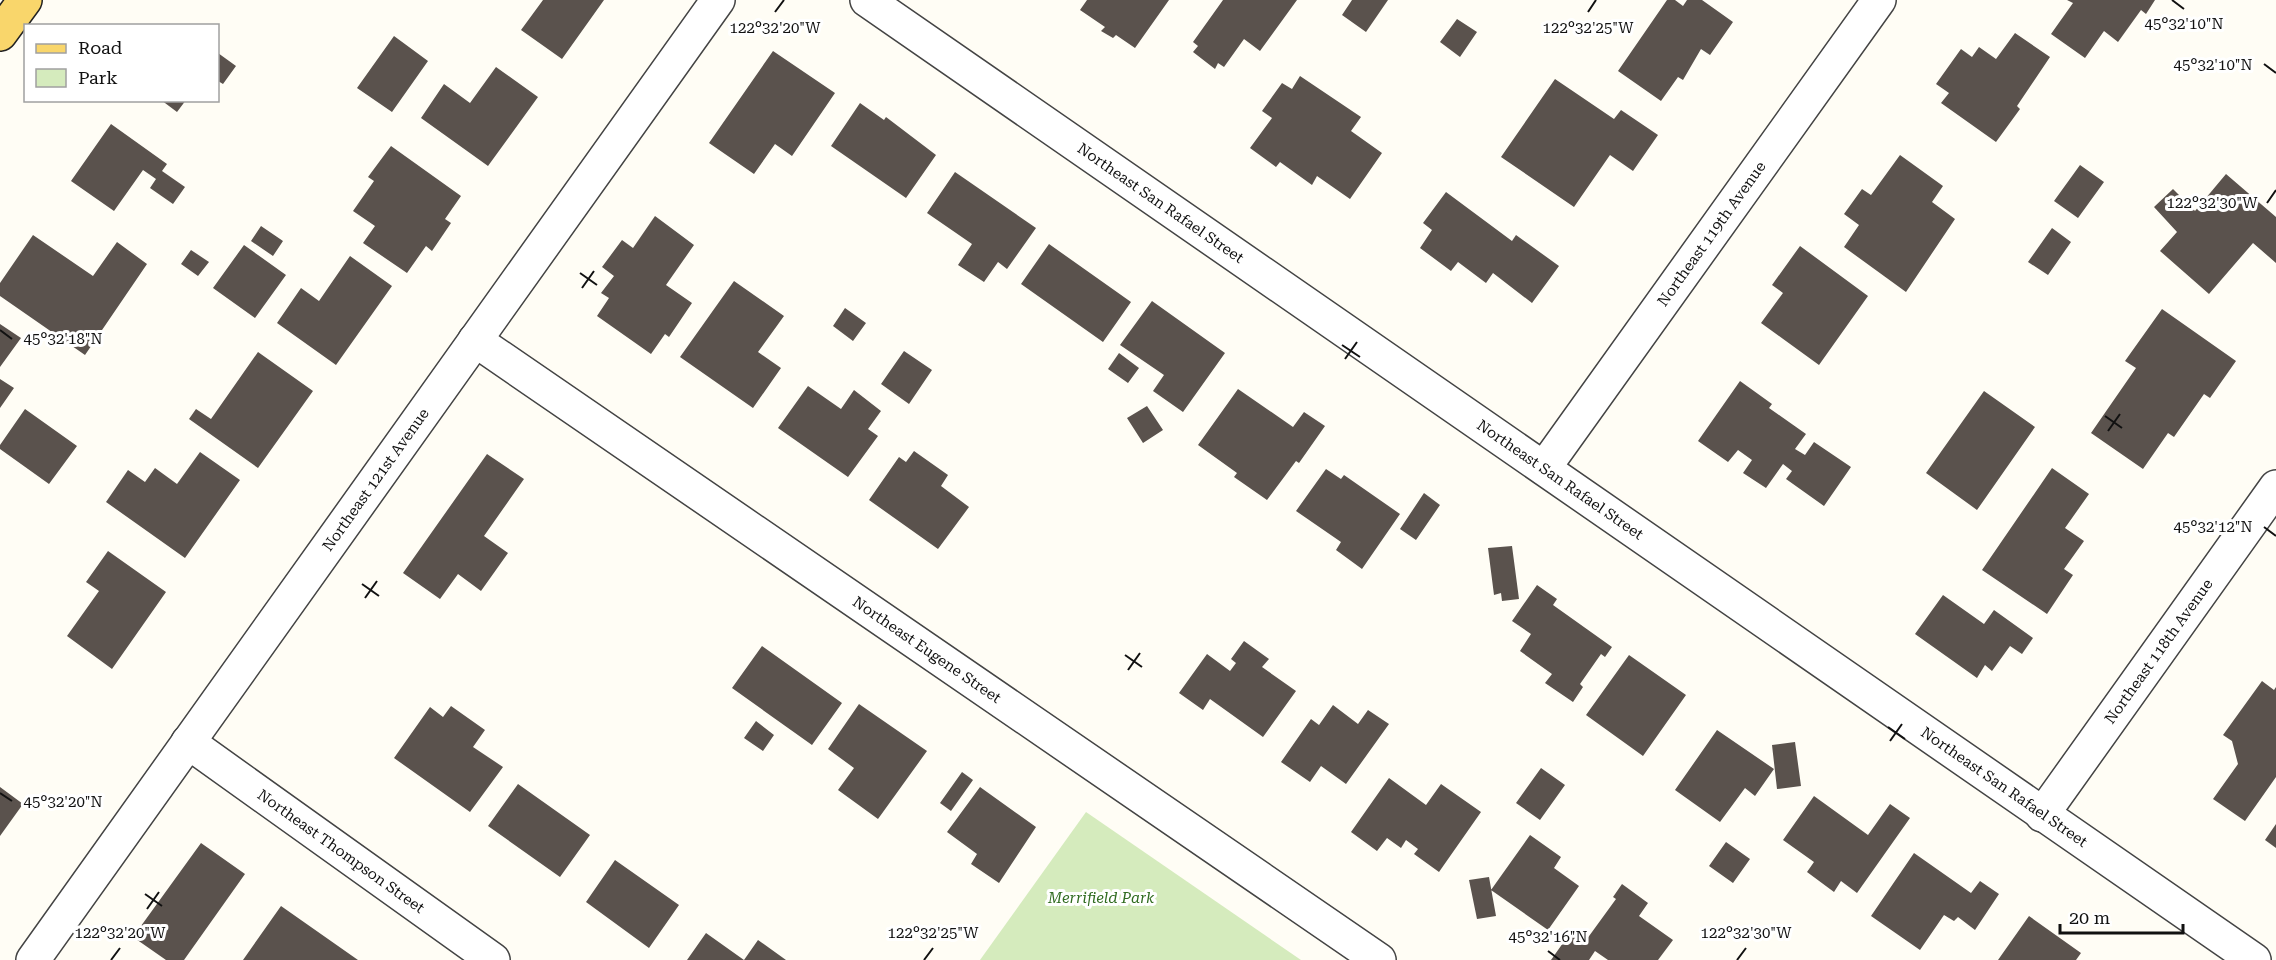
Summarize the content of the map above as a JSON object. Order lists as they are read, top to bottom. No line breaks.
{"streets":{"street":["Northeast San Rafael Street","Northeast 119th Avenue","Northeast 121st Avenue","Northeast Eugene Street","Northeast 118th Avenue","Northeast Thompson Street"]},"crossings":[["Northeast San Rafael Street","Northeast 119th Avenue"],["Northeast San Rafael Street","Northeast 118th Avenue"],["Northeast 121st Avenue","Northeast Eugene Street"],["Northeast 121st Avenue","Northeast Thompson Street"]],"parks":["Merrifield Park"],"legend":["Road","Park"],"scale_bar":"20 m","coordinates":["45°32'10\"N","122°32'20\"W","122°32'25\"W","122°32'30\"W","45°32'18\"N","45°32'12\"N","45°32'20\"N","45°32'16\"N"]}
